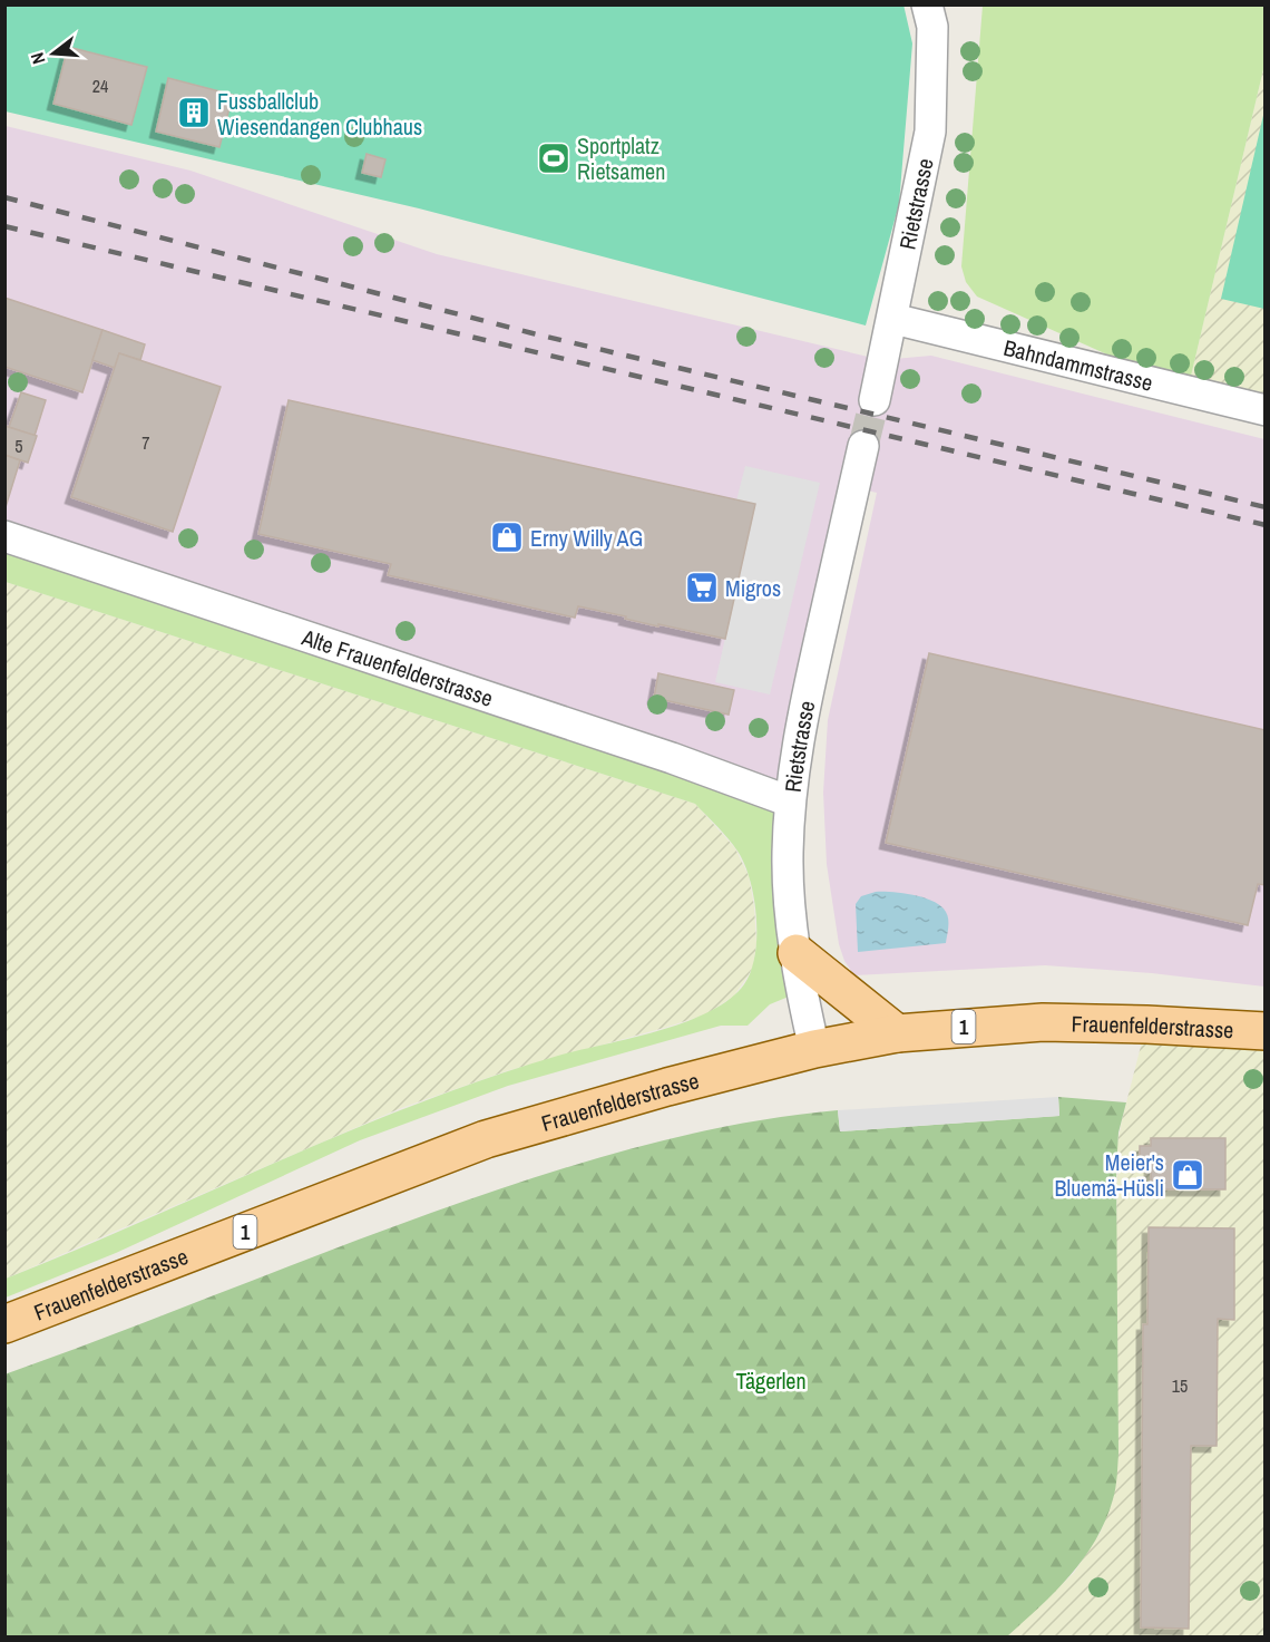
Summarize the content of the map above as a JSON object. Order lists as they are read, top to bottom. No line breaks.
{"streets":{"main road":["Frauenfelderstrasse","1"],"street":["Rietstrasse","Bahndammstrasse","Alte Frauenfelderstrasse"]},"crossings":[["Rietstrasse","Bahndammstrasse"],["Rietstrasse","Alte Frauenfelderstrasse"],["Rietstrasse","Frauenfelderstrasse"]],"parks":["Tägerlen"],"places":{"building":["Fussballclub Wiesendangen Clubhaus"],"sports":["Sportplatz Rietsamen"],"shop":["Erny Willy AG","Meier's Bluemä-Hüsli"],"supermarket":["Migros"]},"house_numbers":["24","7","5","15"],"north":"left"}
